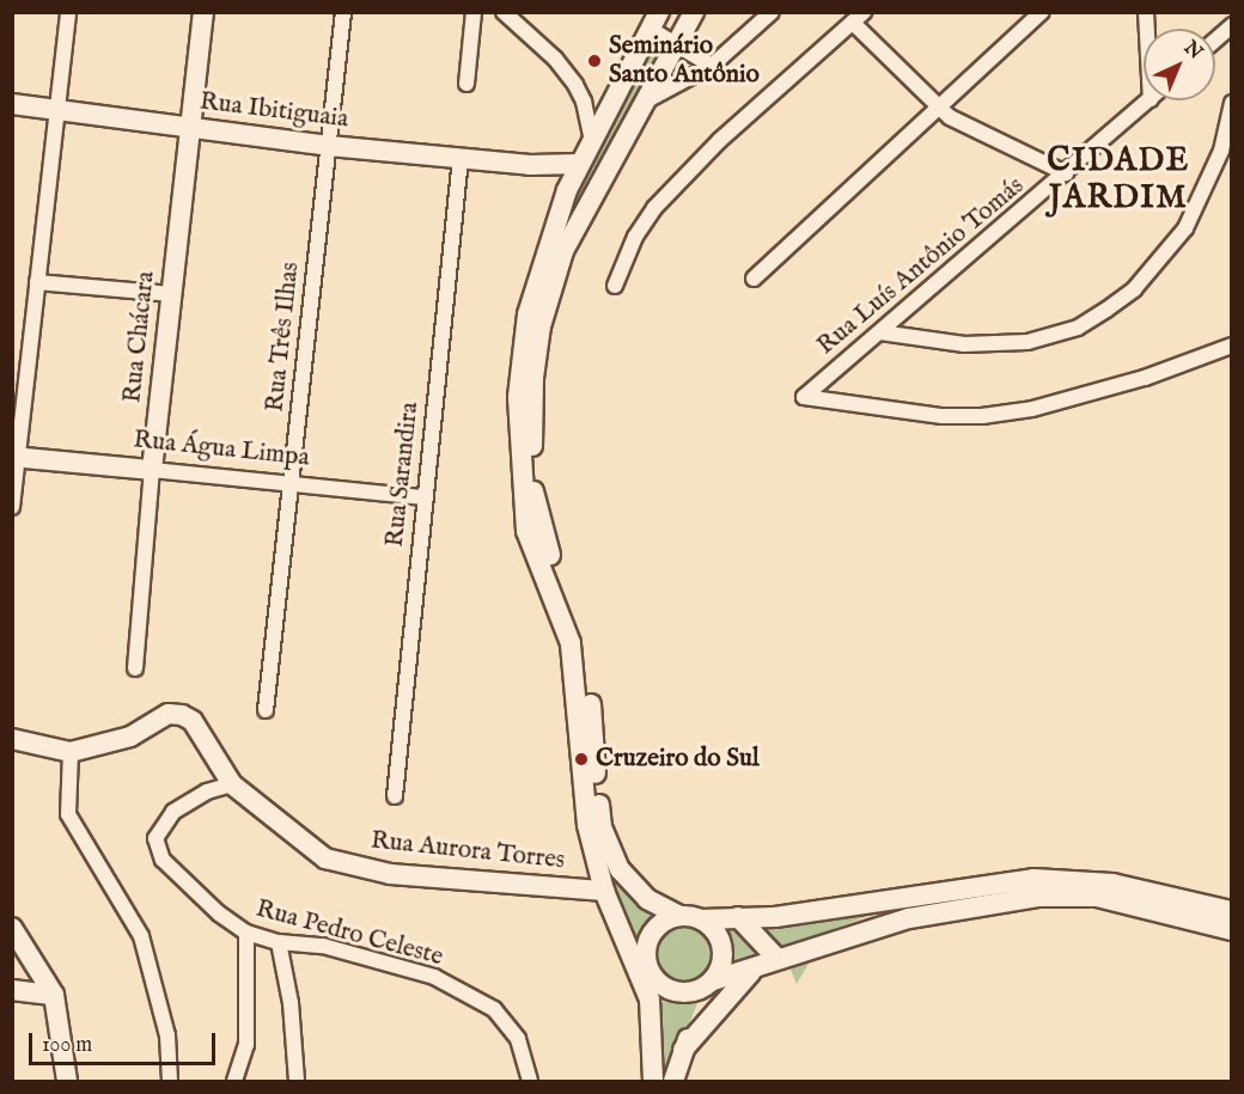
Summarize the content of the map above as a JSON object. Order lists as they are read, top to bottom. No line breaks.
{"streets":{"main road":["Rua Ibitiguaia","Rua Chácara","Rua Água Limpa","Rua Aurora Torres"],"street":["Rua Luís Antônio Tomás","Rua Três Ilhas","Rua Sarandira","Rua Pedro Celeste"]},"crossings":[["Rua Ibitiguaia","Rua Chácara"],["Rua Ibitiguaia","Rua Três Ilhas"],["Rua Ibitiguaia","Rua Sarandira"],["Rua Chácara","Rua Água Limpa"],["Rua Três Ilhas","Rua Água Limpa"],["Rua Água Limpa","Rua Sarandira"],["Rua Aurora Torres","Rua Pedro Celeste"]],"districts":["CIDADE JARDIM"],"places":["Seminário Santo Antônio","Cruzeiro do Sul"],"scale_bar":"100 m","north":"top right"}
